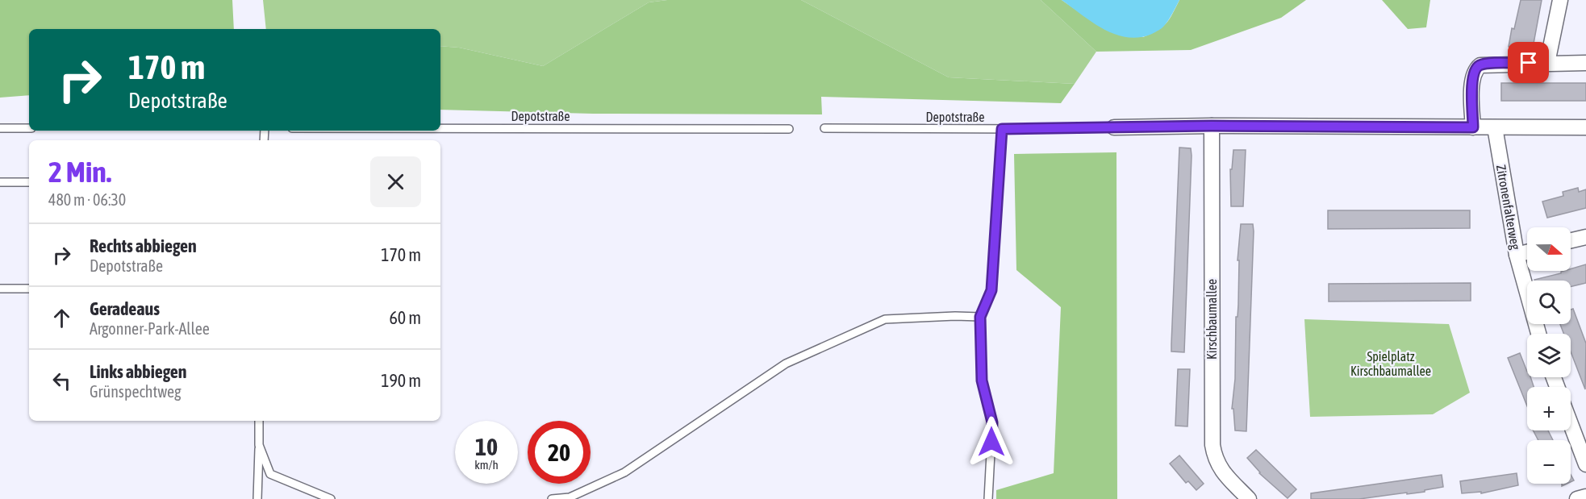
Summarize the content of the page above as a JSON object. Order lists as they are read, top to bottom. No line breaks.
{"streets":{"street":["Zitronenfalterweg","Kirschbaumallee"],"lane":["Depotstraße"]},"parks":["Spielplatz Kirschbaumallee"],"north":"right","page":{"turn":["170 m","Depotstraße"],"heading":["2 Min.","480 m · 06:30"],"list":[{"name":"Rechts abbiegen","note":"Depotstraße","value":"170 m"},{"name":"Geradeaus","note":"Argonner-Park-Allee","value":"60 m"},{"name":"Links abbiegen","note":"Grünspechtweg","value":"190 m"}],"map_buttons":["+","−"],"speed":"10 km/h","limit":"20"}}
